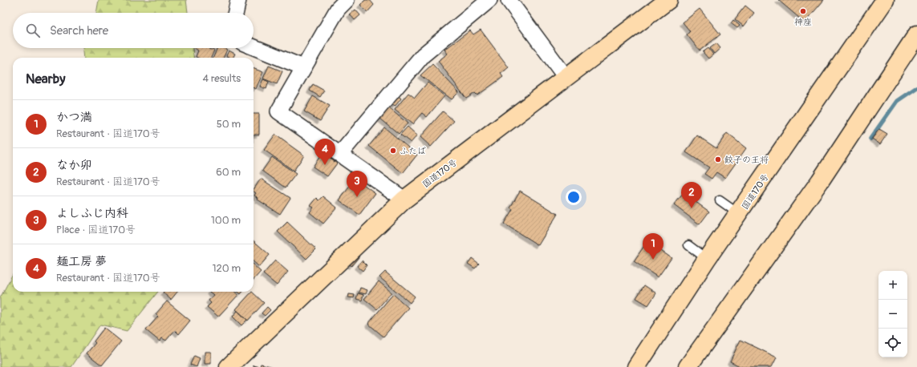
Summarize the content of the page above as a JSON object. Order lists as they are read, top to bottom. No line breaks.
{"streets":{"highway":["国道170号"]},"places":["神座","ふたば","餃子の王将"],"page":{"search":"Search here","heading":["Nearby","4 results"],"list":[{"mark":"1","name":"かつ満","note":"Restaurant · 国道170号","value":"50 m"},{"mark":"2","name":"なか卯","note":"Restaurant · 国道170号","value":"60 m"},{"mark":"3","name":"よしふじ内科","note":"Place · 国道170号","value":"100 m"},{"mark":"4","name":"麺工房 夢","note":"Restaurant · 国道170号","value":"120 m"}],"pins":["4","3","2","1"],"map_buttons":["+","−"]}}
